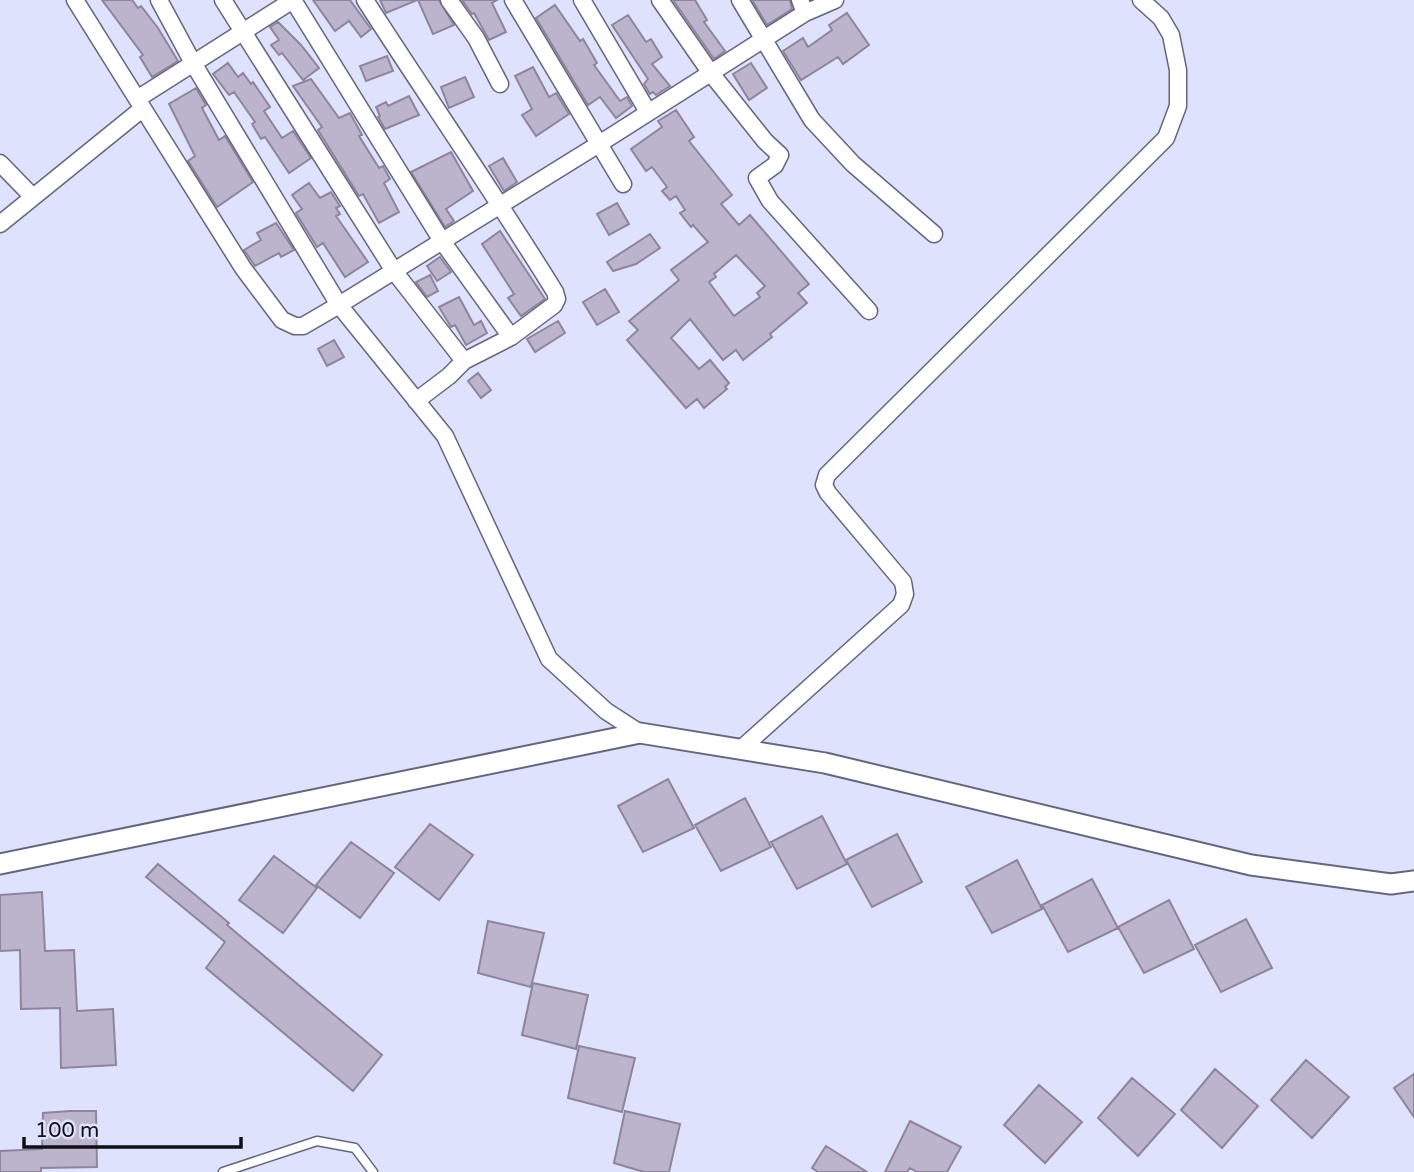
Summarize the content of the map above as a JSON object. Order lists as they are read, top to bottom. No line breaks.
{"scale_bar":"100 m"}
